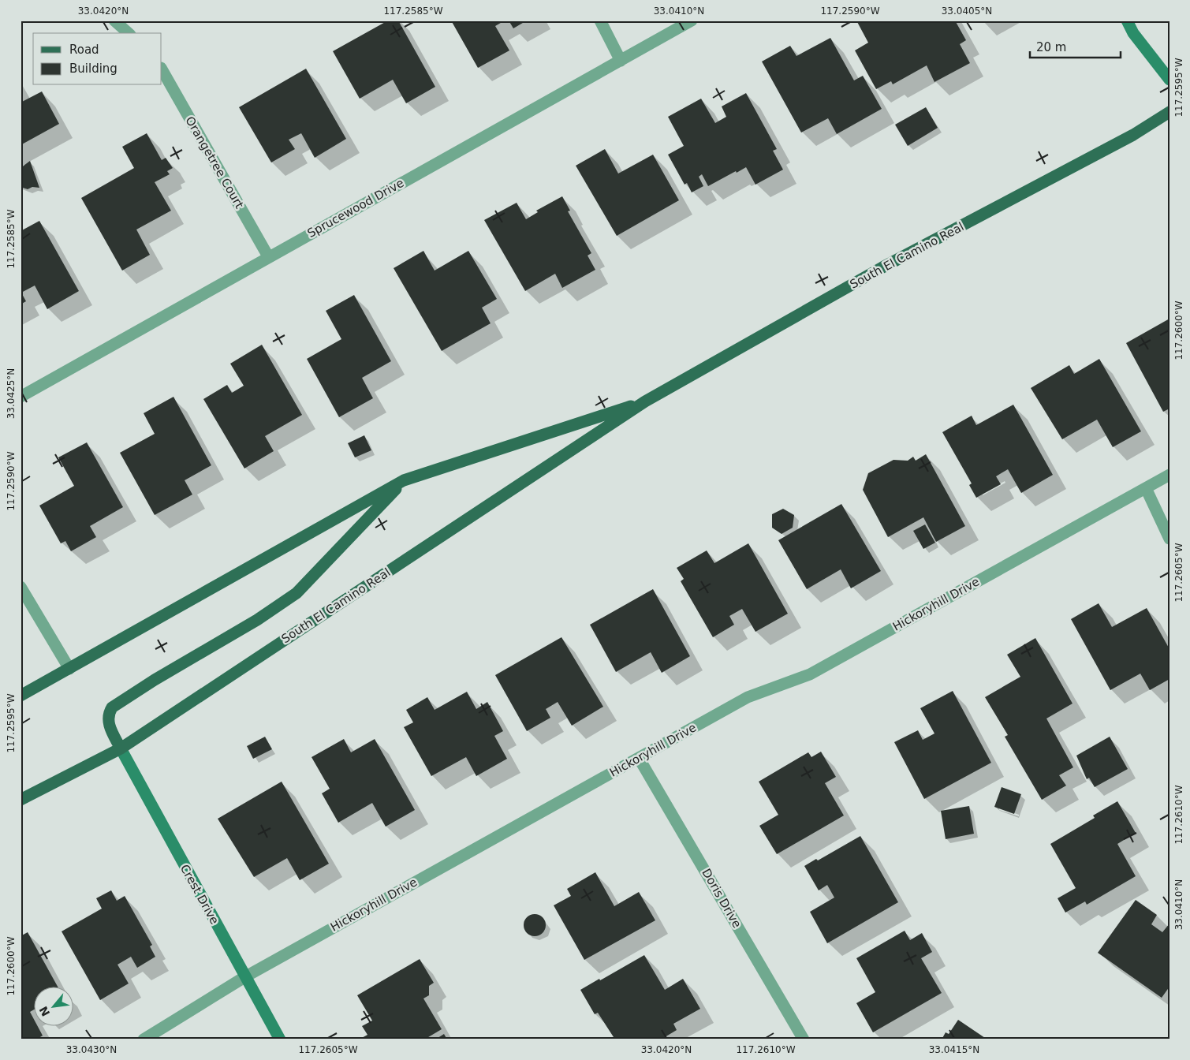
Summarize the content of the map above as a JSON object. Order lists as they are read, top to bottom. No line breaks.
{"streets":{"main road":["South El Camino Real"],"street":["Orangetree Court","Sprucewood Drive","Hickoryhill Drive","Crest Drive","Doris Drive"]},"crossings":[["Orangetree Court","Sprucewood Drive"],["South El Camino Real","Crest Drive"],["Hickoryhill Drive","Crest Drive"],["Hickoryhill Drive","Doris Drive"]],"legend":["Road","Building"],"scale_bar":"20 m","north":"bottom left","coordinates":["33.0420°N","117.2585°W","33.0410°N","117.2590°W","33.0405°N","117.2595°W","117.2600°W","33.0425°N","117.2605°W","117.2610°W","33.0430°N","33.0415°N"]}
